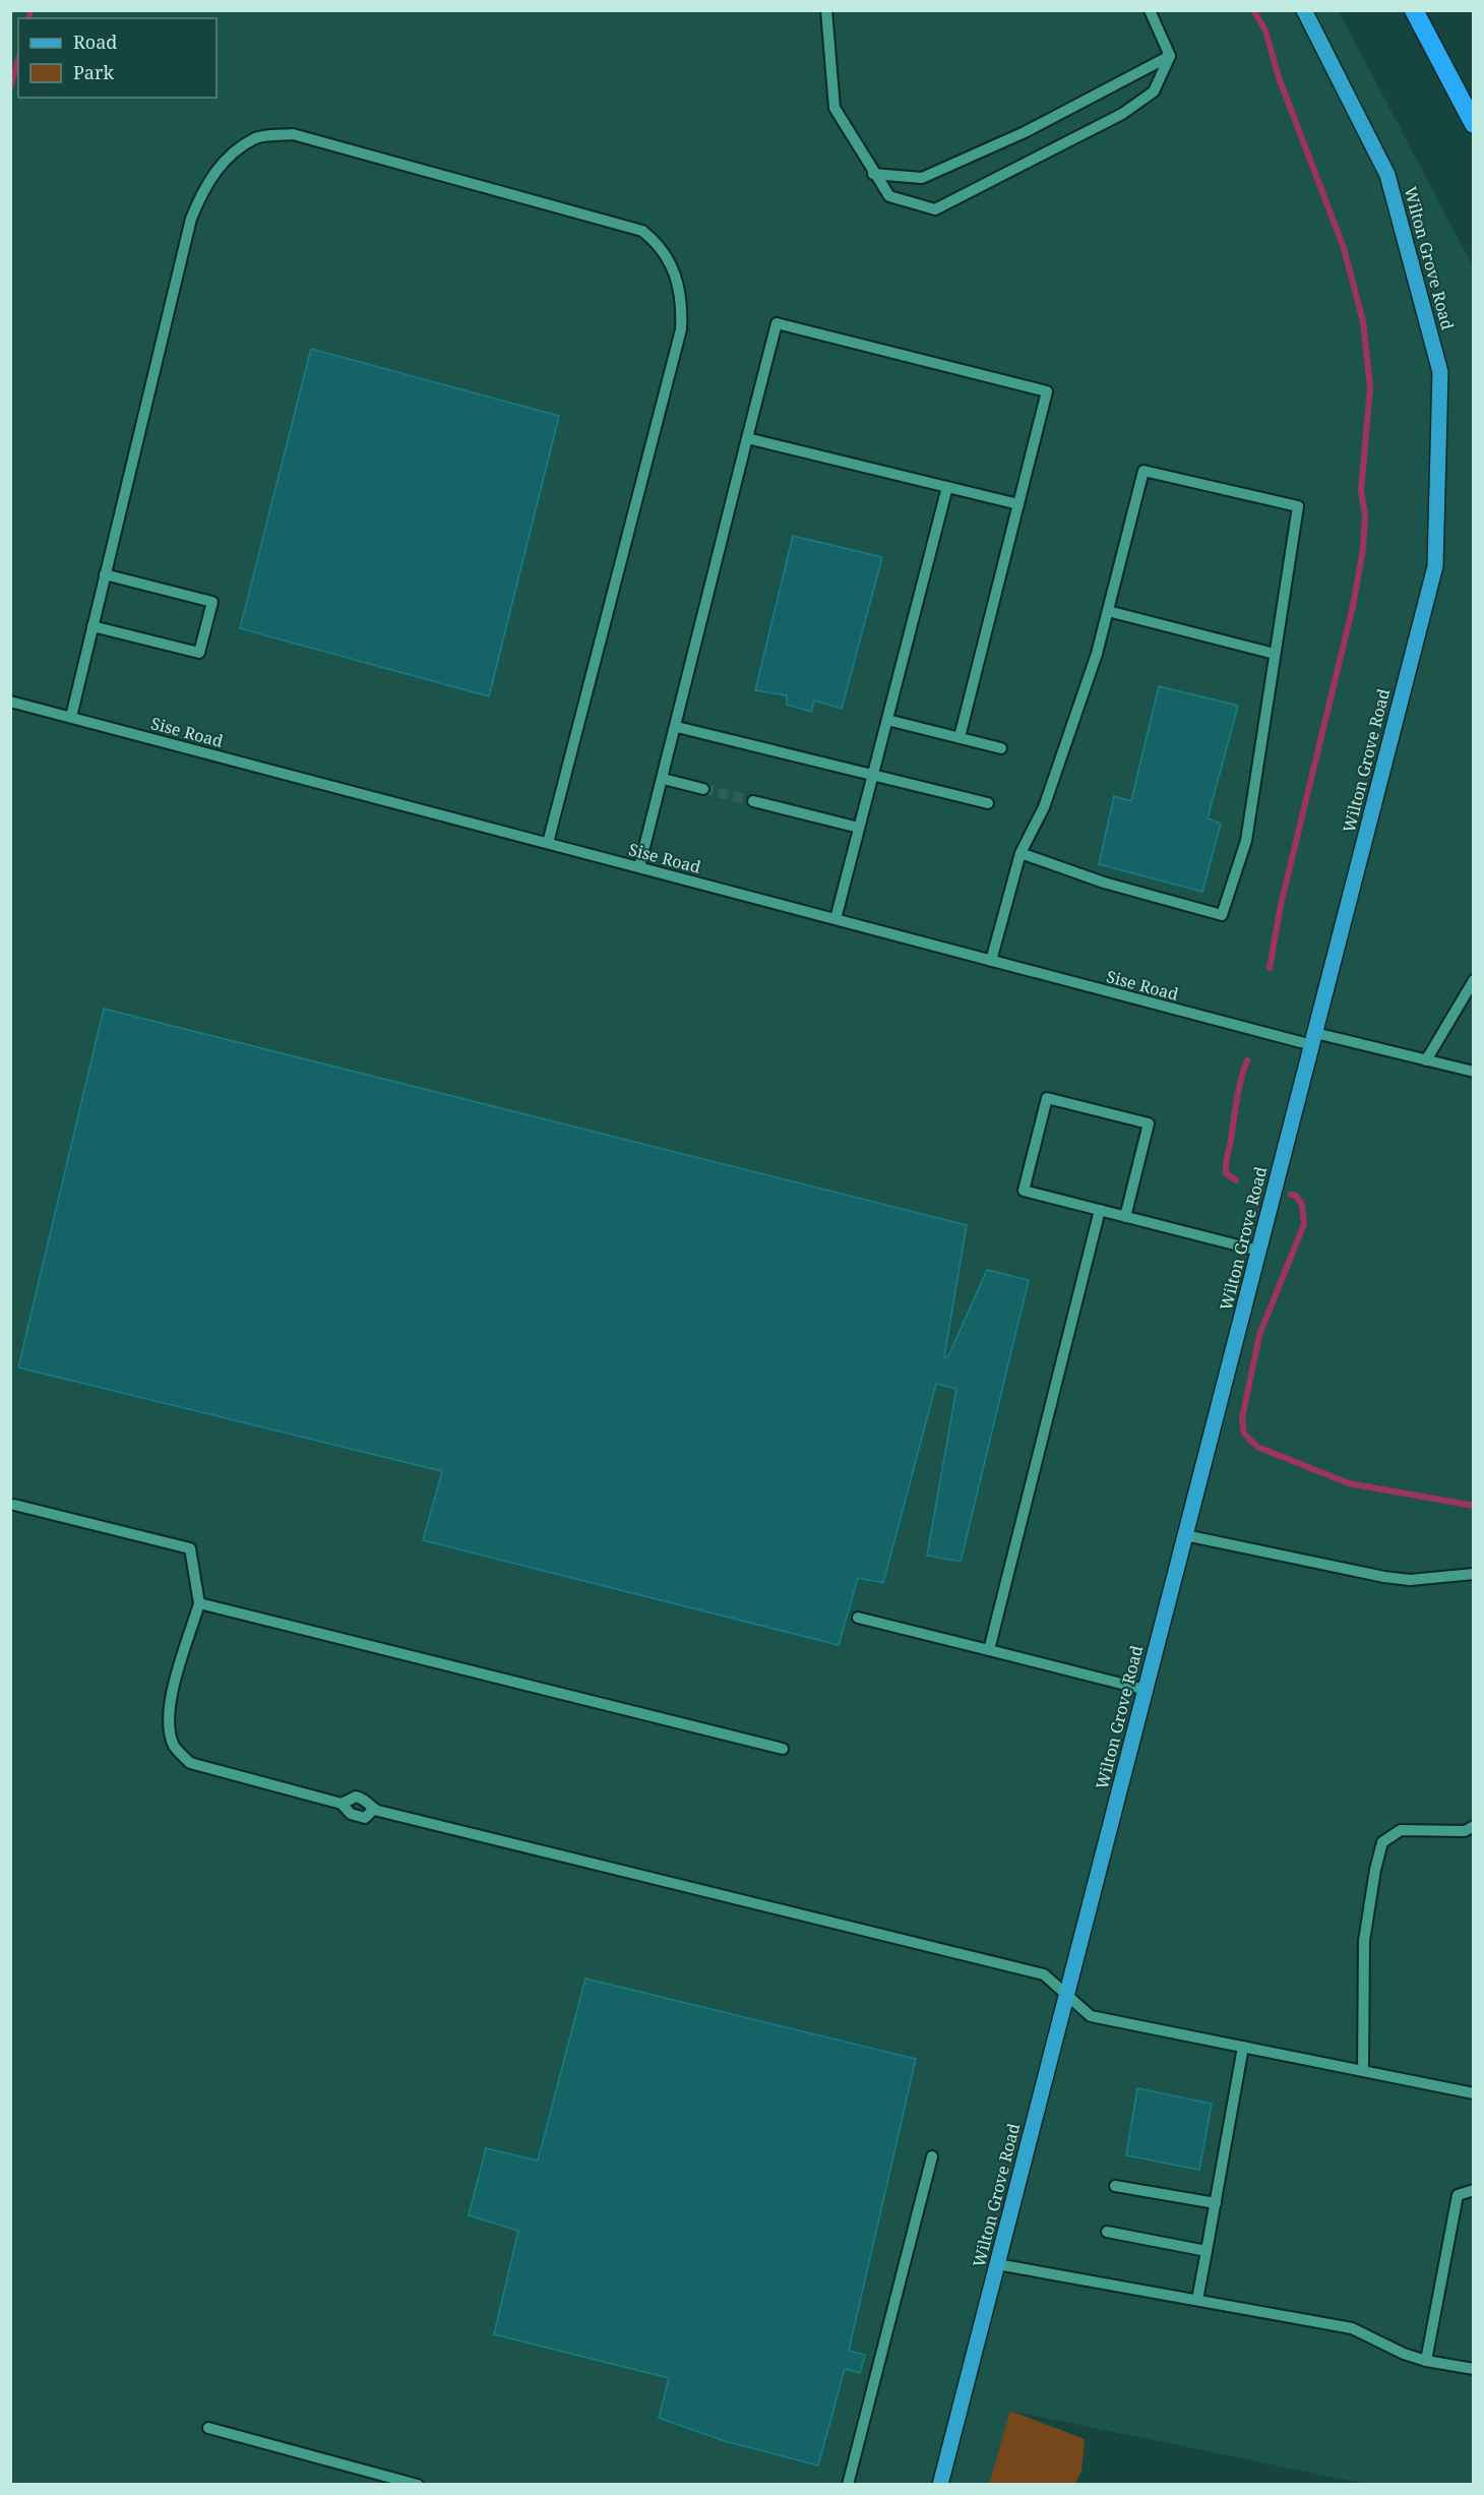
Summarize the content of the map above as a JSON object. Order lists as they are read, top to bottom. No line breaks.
{"streets":{"main road":["Wilton Grove Road"],"street":["Sise Road"]},"crossings":[["Wilton Grove Road","Sise Road"]],"legend":["Road","Park"]}
